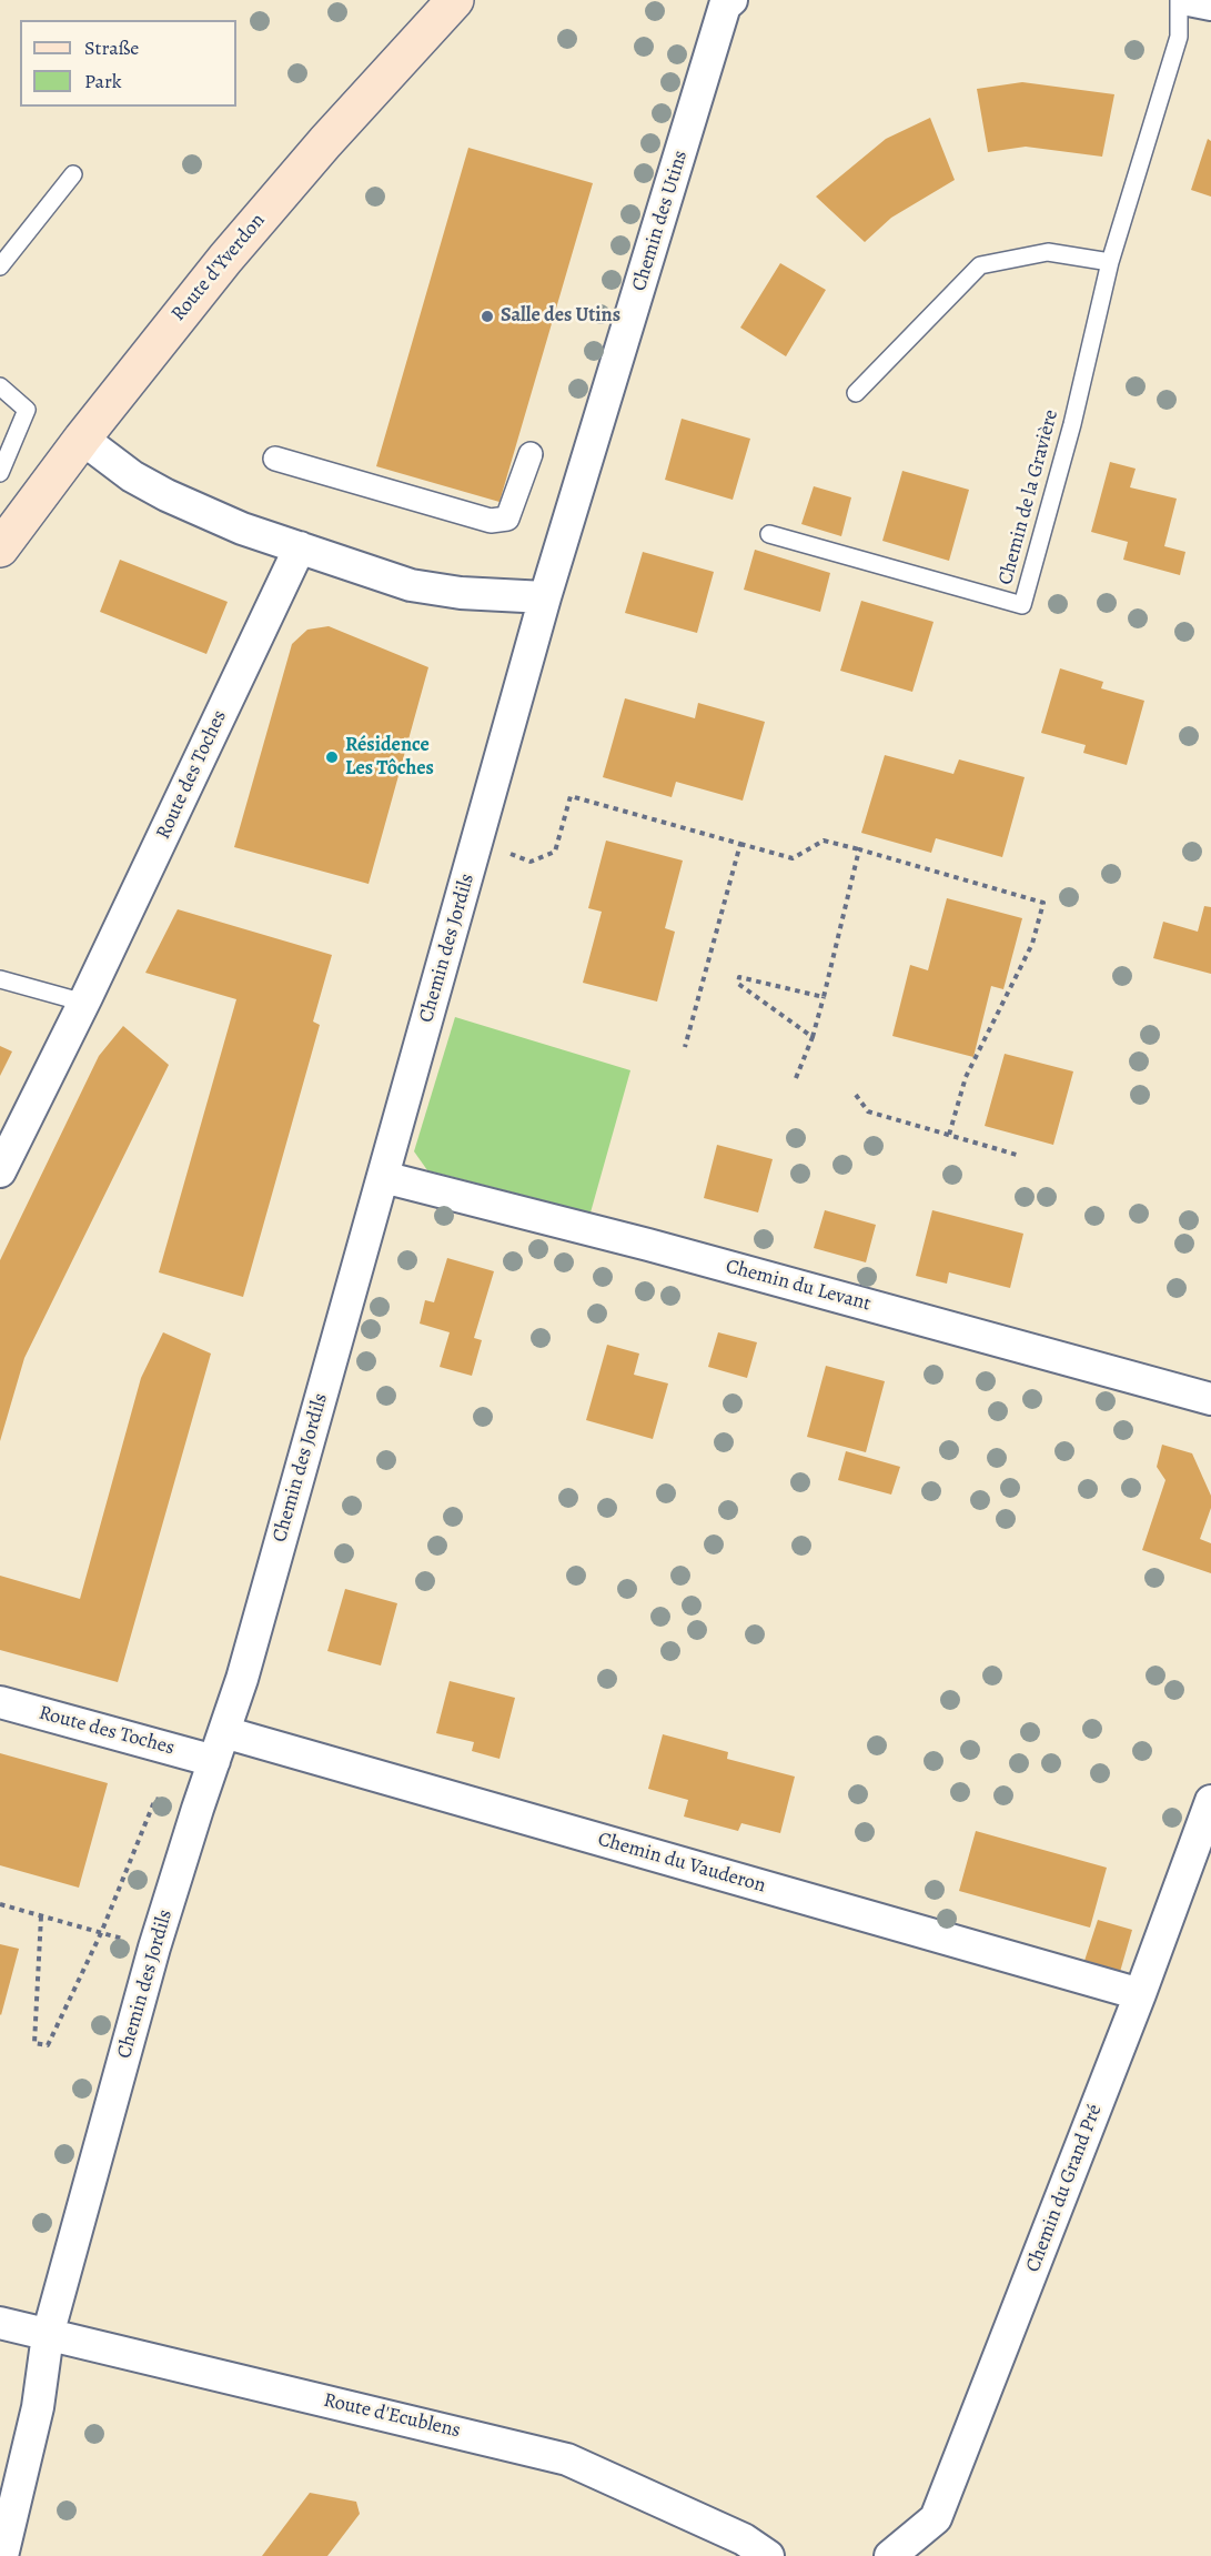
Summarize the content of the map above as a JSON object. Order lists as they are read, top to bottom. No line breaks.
{"streets":{"main road":["Route d'Yverdon"],"street":["Chemin des Utins","Route des Toches","Chemin des Jordils","Chemin du Levant","Chemin du Vauderon","Chemin du Grand Pré","Route d'Ecublens"],"lane":["Chemin de la Gravière"]},"crossings":[["Chemin des Utins","Chemin des Jordils"],["Route des Toches","Chemin des Jordils"],["Route des Toches","Chemin du Vauderon"],["Chemin des Jordils","Chemin du Levant"],["Chemin des Jordils","Chemin du Vauderon"],["Chemin des Jordils","Route d'Ecublens"],["Chemin du Vauderon","Chemin du Grand Pré"]],"places":["Salle des Utins","Résidence Les Tôches"],"legend":["Straße","Park"]}
